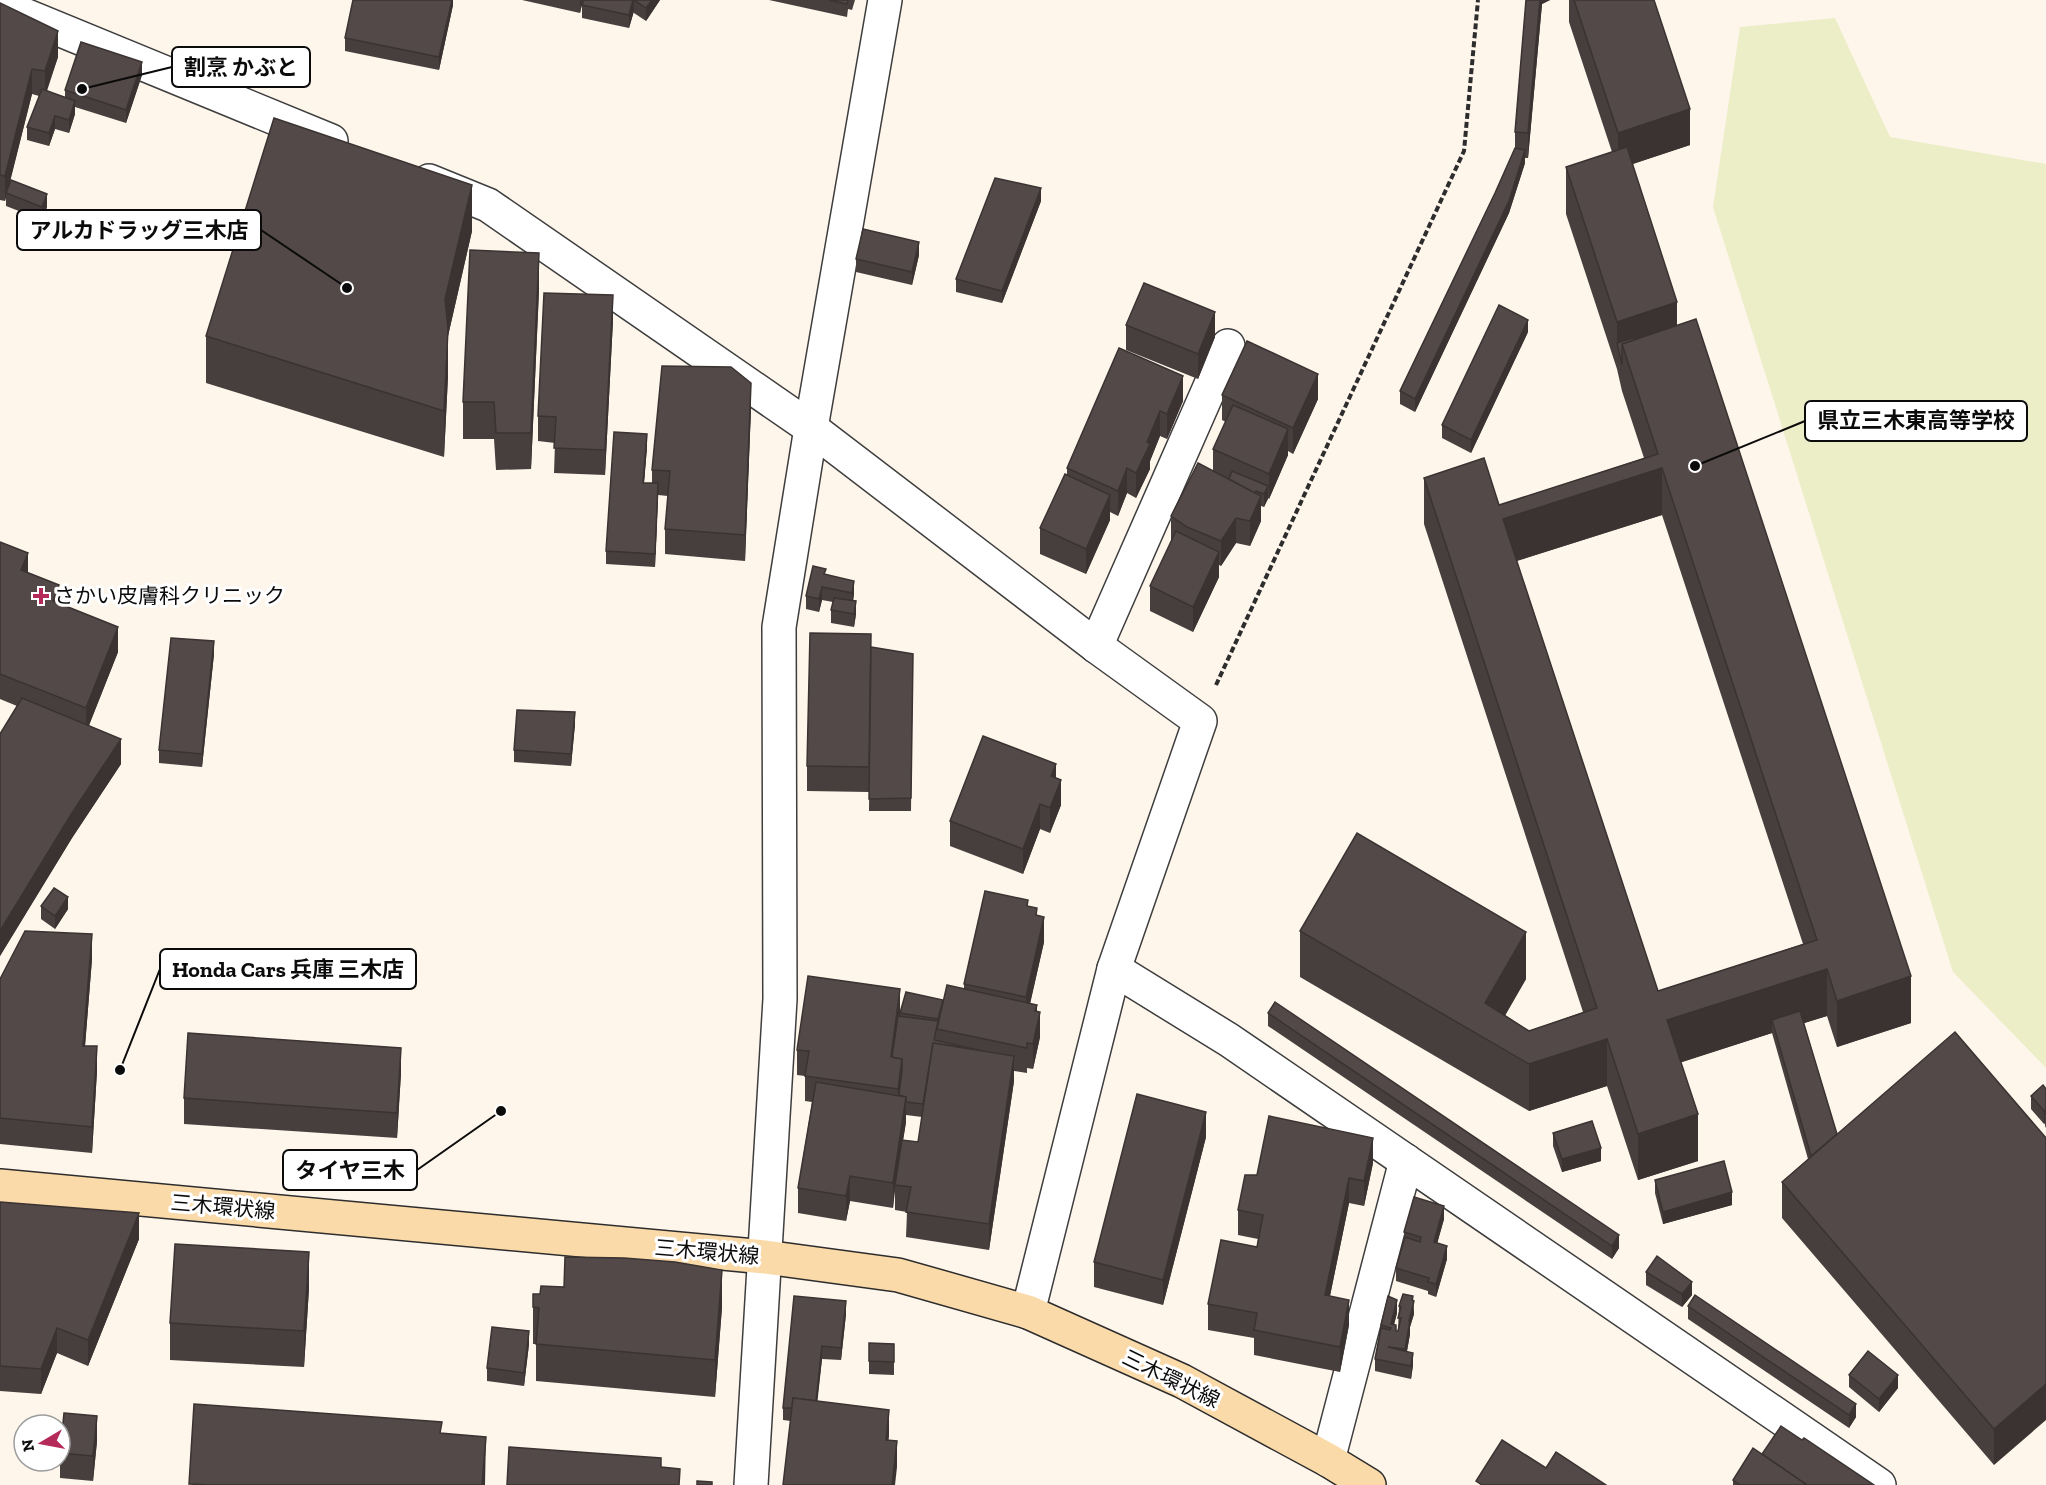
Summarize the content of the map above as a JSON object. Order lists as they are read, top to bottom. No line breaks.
{"streets":{"main road":["三木環状線"]},"places":{"other":["割烹 かぶと","アルカドラッグ三木店","県立三木東高等学校","Honda Cars 兵庫 三木店","タイヤ三木"],"health":["さかい皮膚科クリニック"]},"north":"left"}
